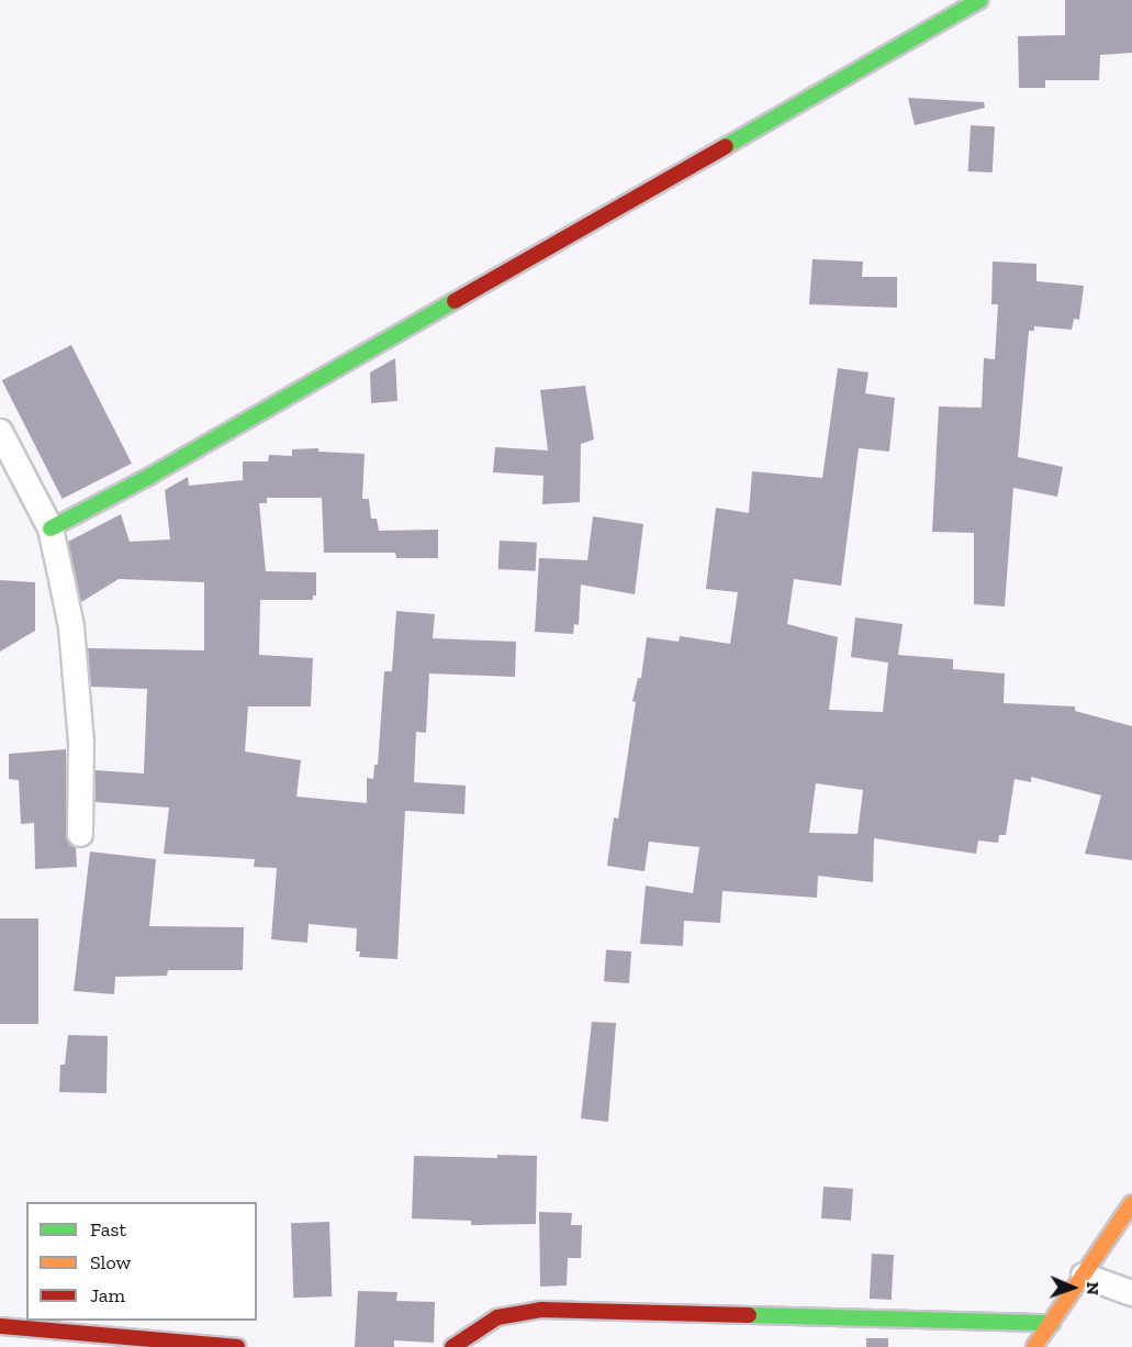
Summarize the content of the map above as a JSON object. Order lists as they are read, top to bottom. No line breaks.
{"legend":["Fast","Slow","Jam"],"north":"right"}
